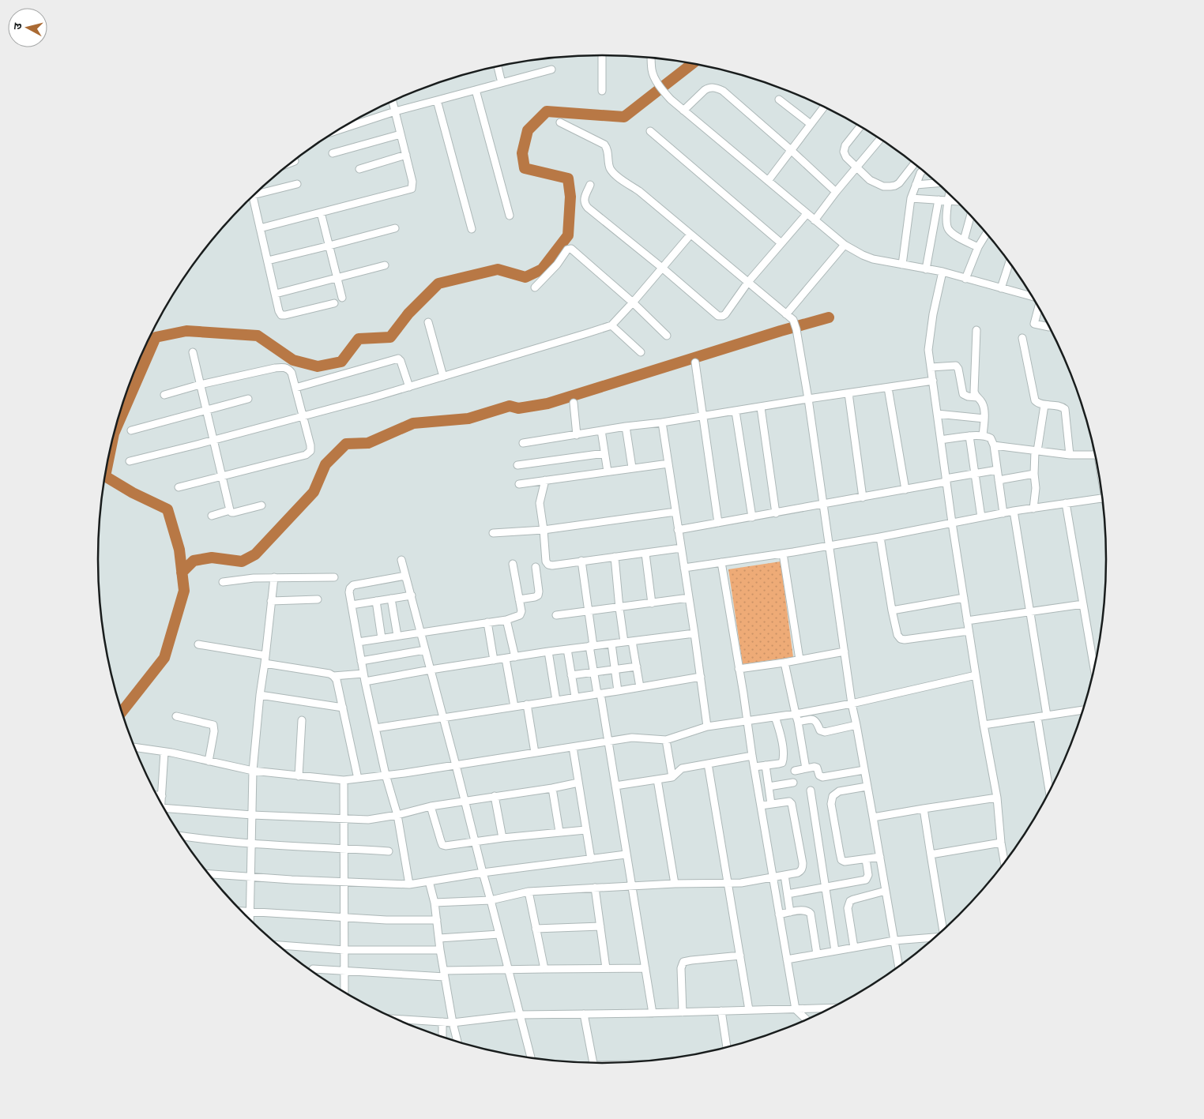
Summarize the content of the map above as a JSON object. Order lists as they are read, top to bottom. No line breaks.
{"north":"left"}
